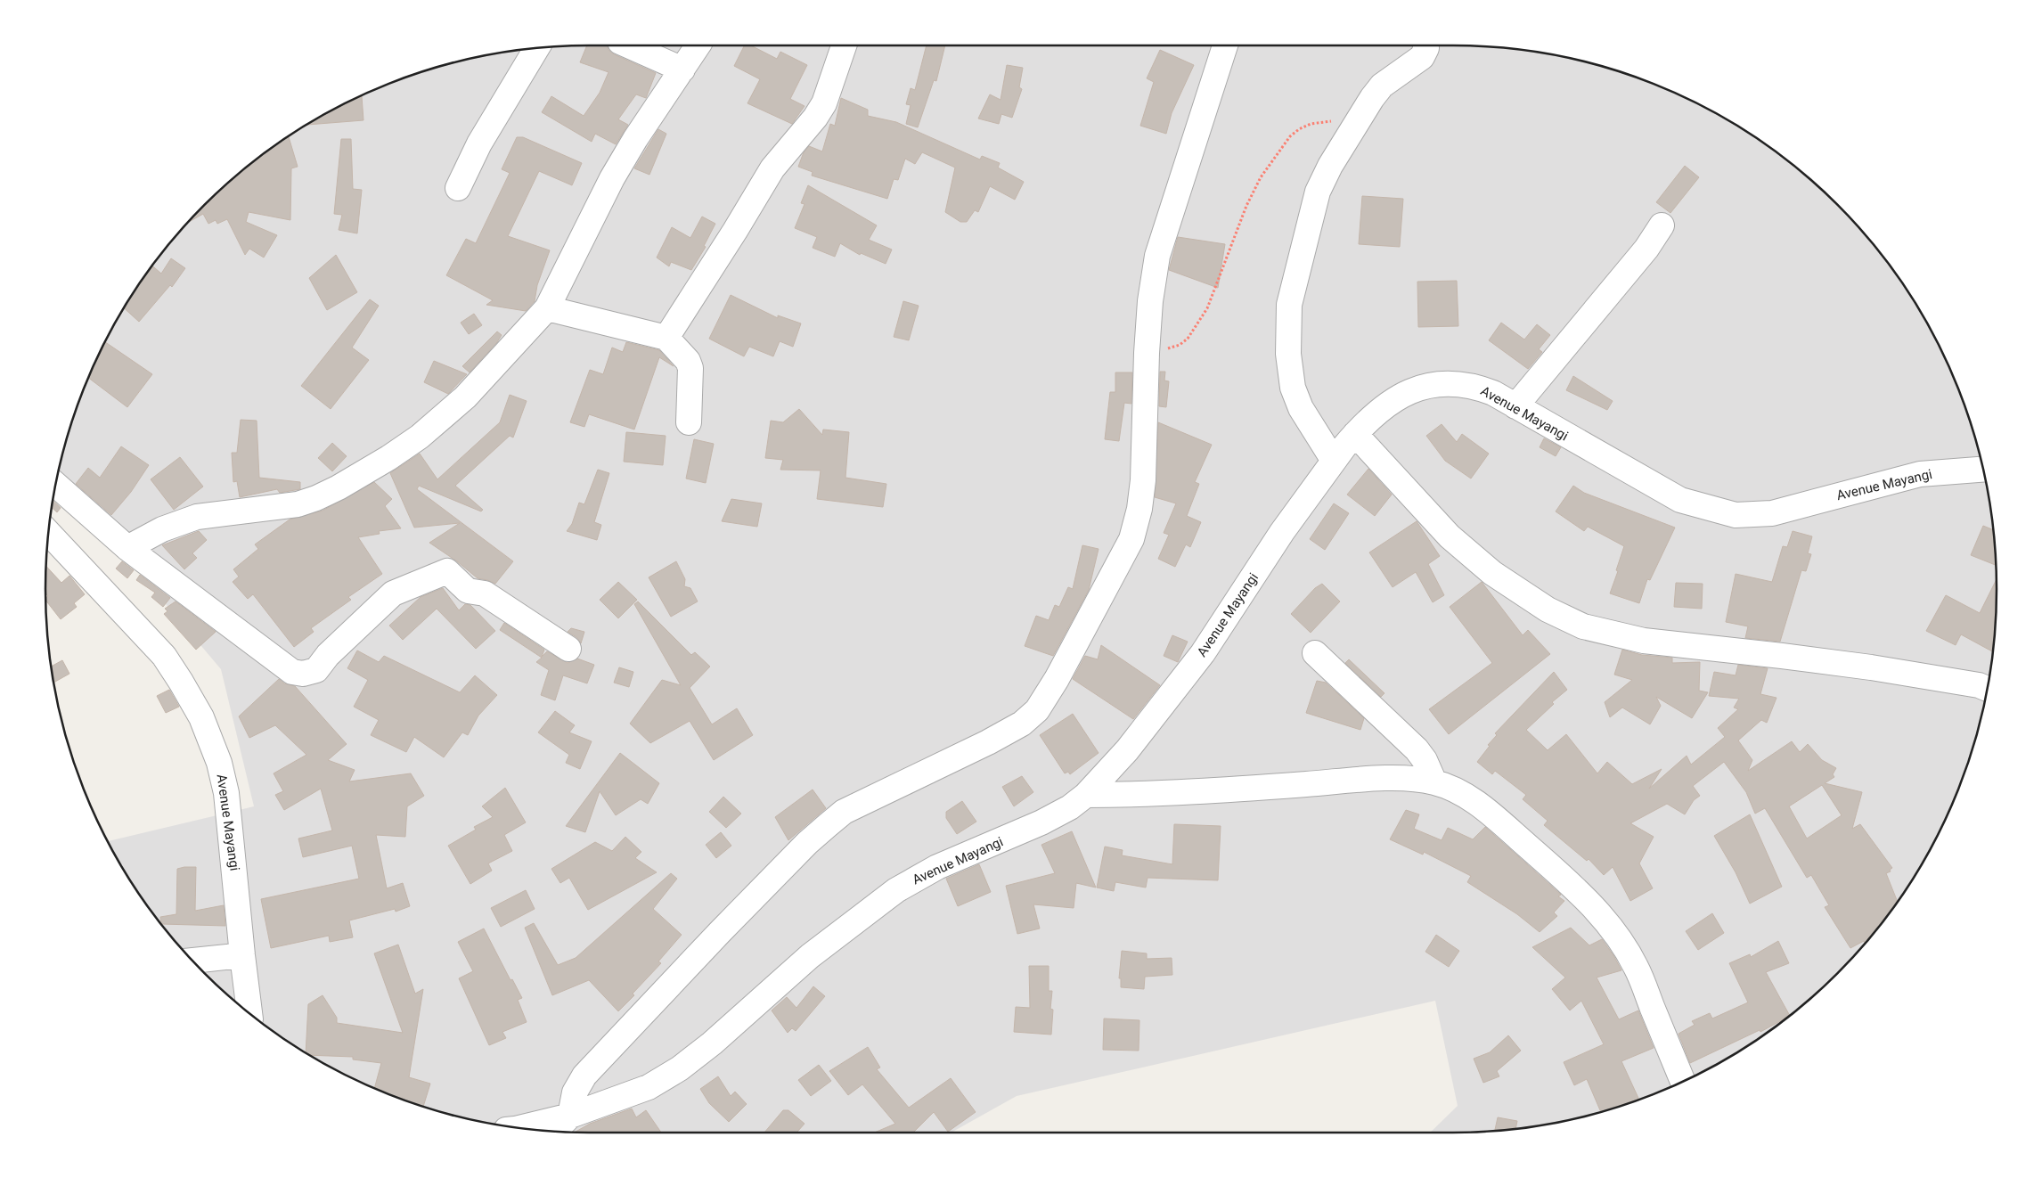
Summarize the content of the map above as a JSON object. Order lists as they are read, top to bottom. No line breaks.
{"streets":{"street":["Avenue Mayangi"]}}
